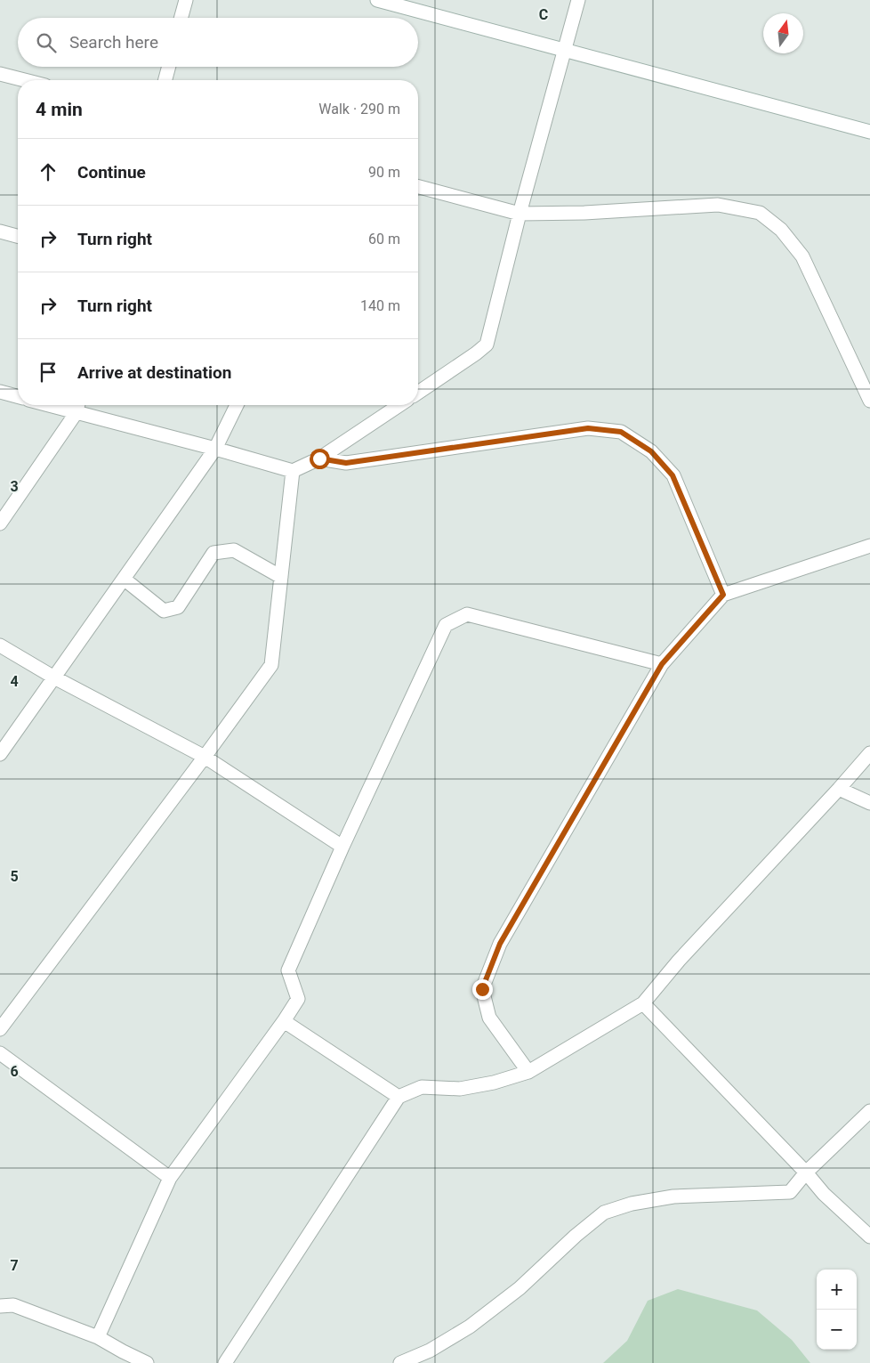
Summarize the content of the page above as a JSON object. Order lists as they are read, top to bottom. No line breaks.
{"north":"top","page":{"search":"Search here","heading":["4 min","Walk · 290 m"],"list":[["Continue","90 m"],["Turn right","60 m"],["Turn right","140 m"],"Arrive at destination"],"map_buttons":["+","−"]},"grid":{"columns":["C"],"rows":["3","4","5","6","7"]}}
